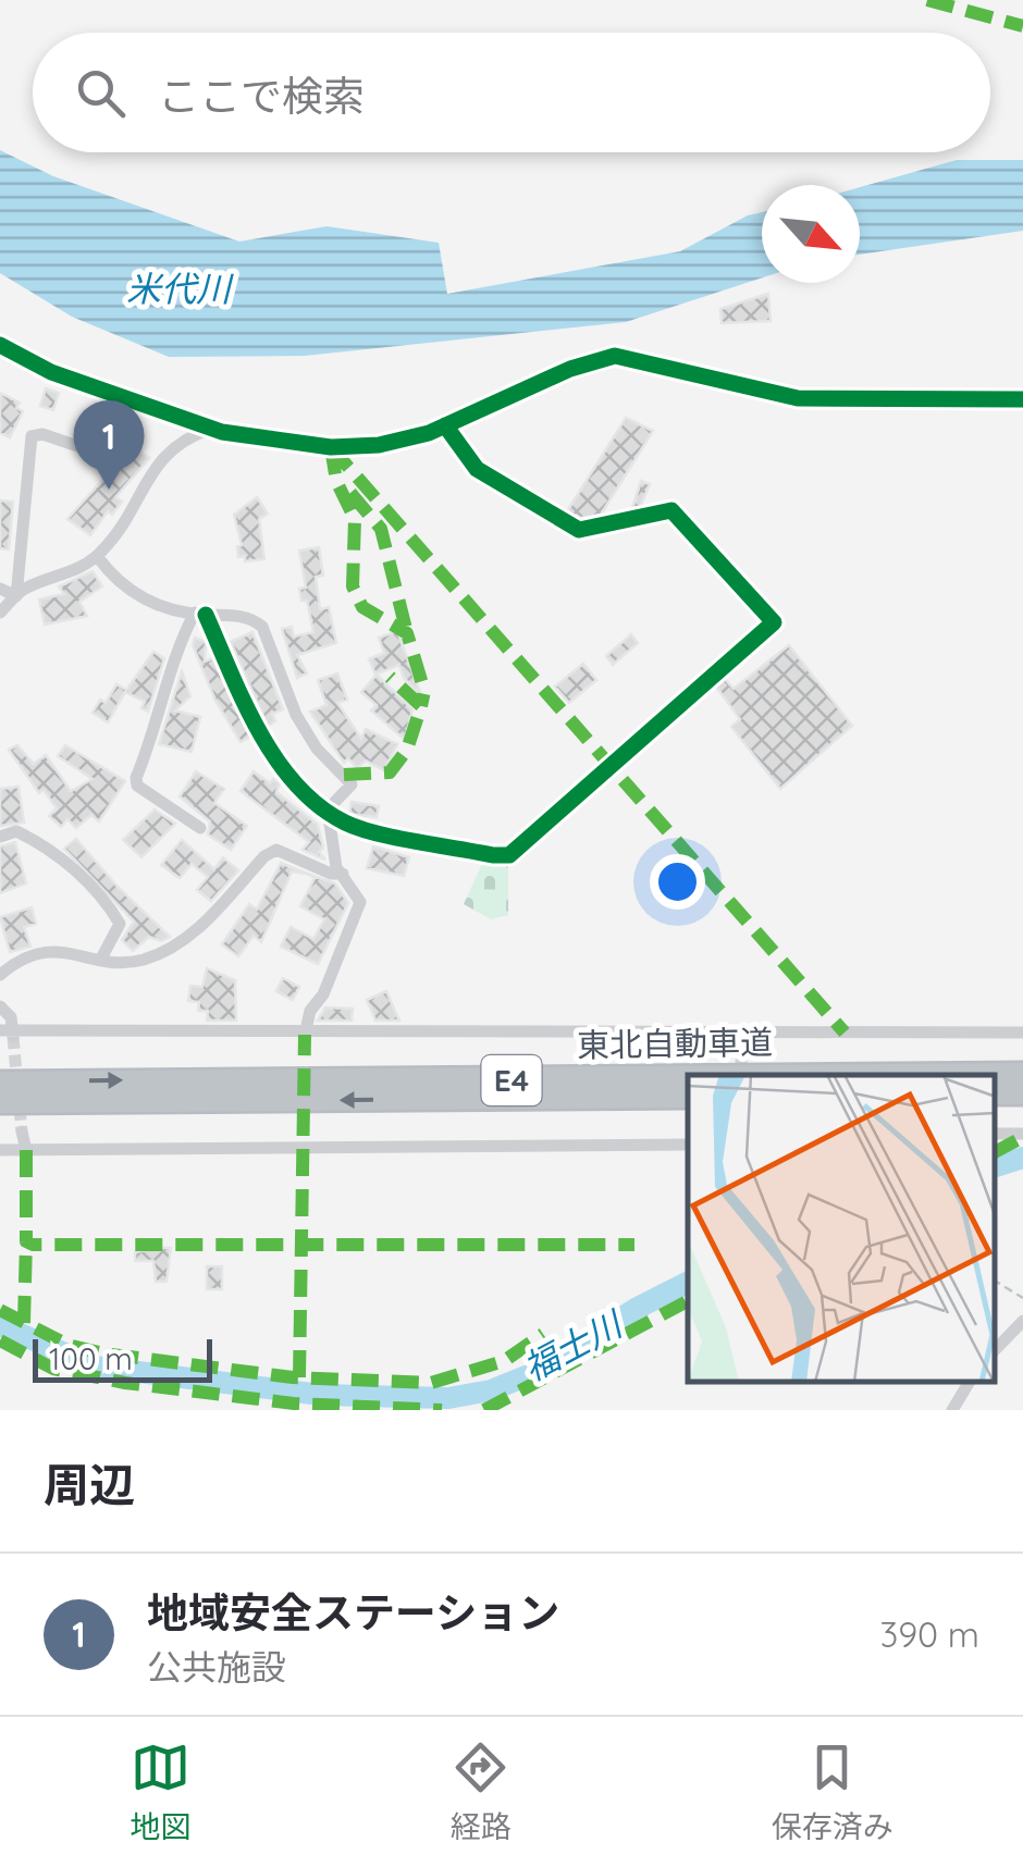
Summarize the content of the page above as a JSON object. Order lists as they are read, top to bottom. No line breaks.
{"streets":{"highway":["東北自動車道","E4"]},"water":["米代川","福士川"],"scale_bar":"100 m","north":"bottom right","page":{"search":"ここで検索","pins":"1","scale":"100 m","heading":"周辺","list":[{"mark":"1","name":"地域安全ステーション","note":"公共施設","value":"390 m"}],"nav":["地図","経路","保存済み"]}}
